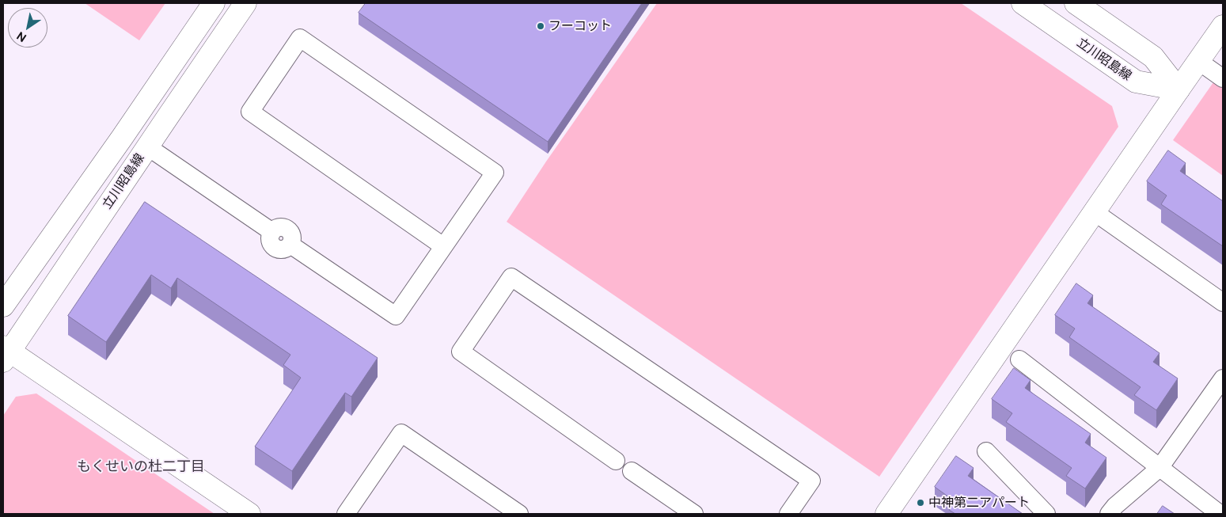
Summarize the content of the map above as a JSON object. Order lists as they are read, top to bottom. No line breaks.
{"streets":{"main road":["立川昭島線"]},"districts":["もくせいの杜二丁目"],"places":["フーコット","中神第二アパート"],"north":"bottom left"}
